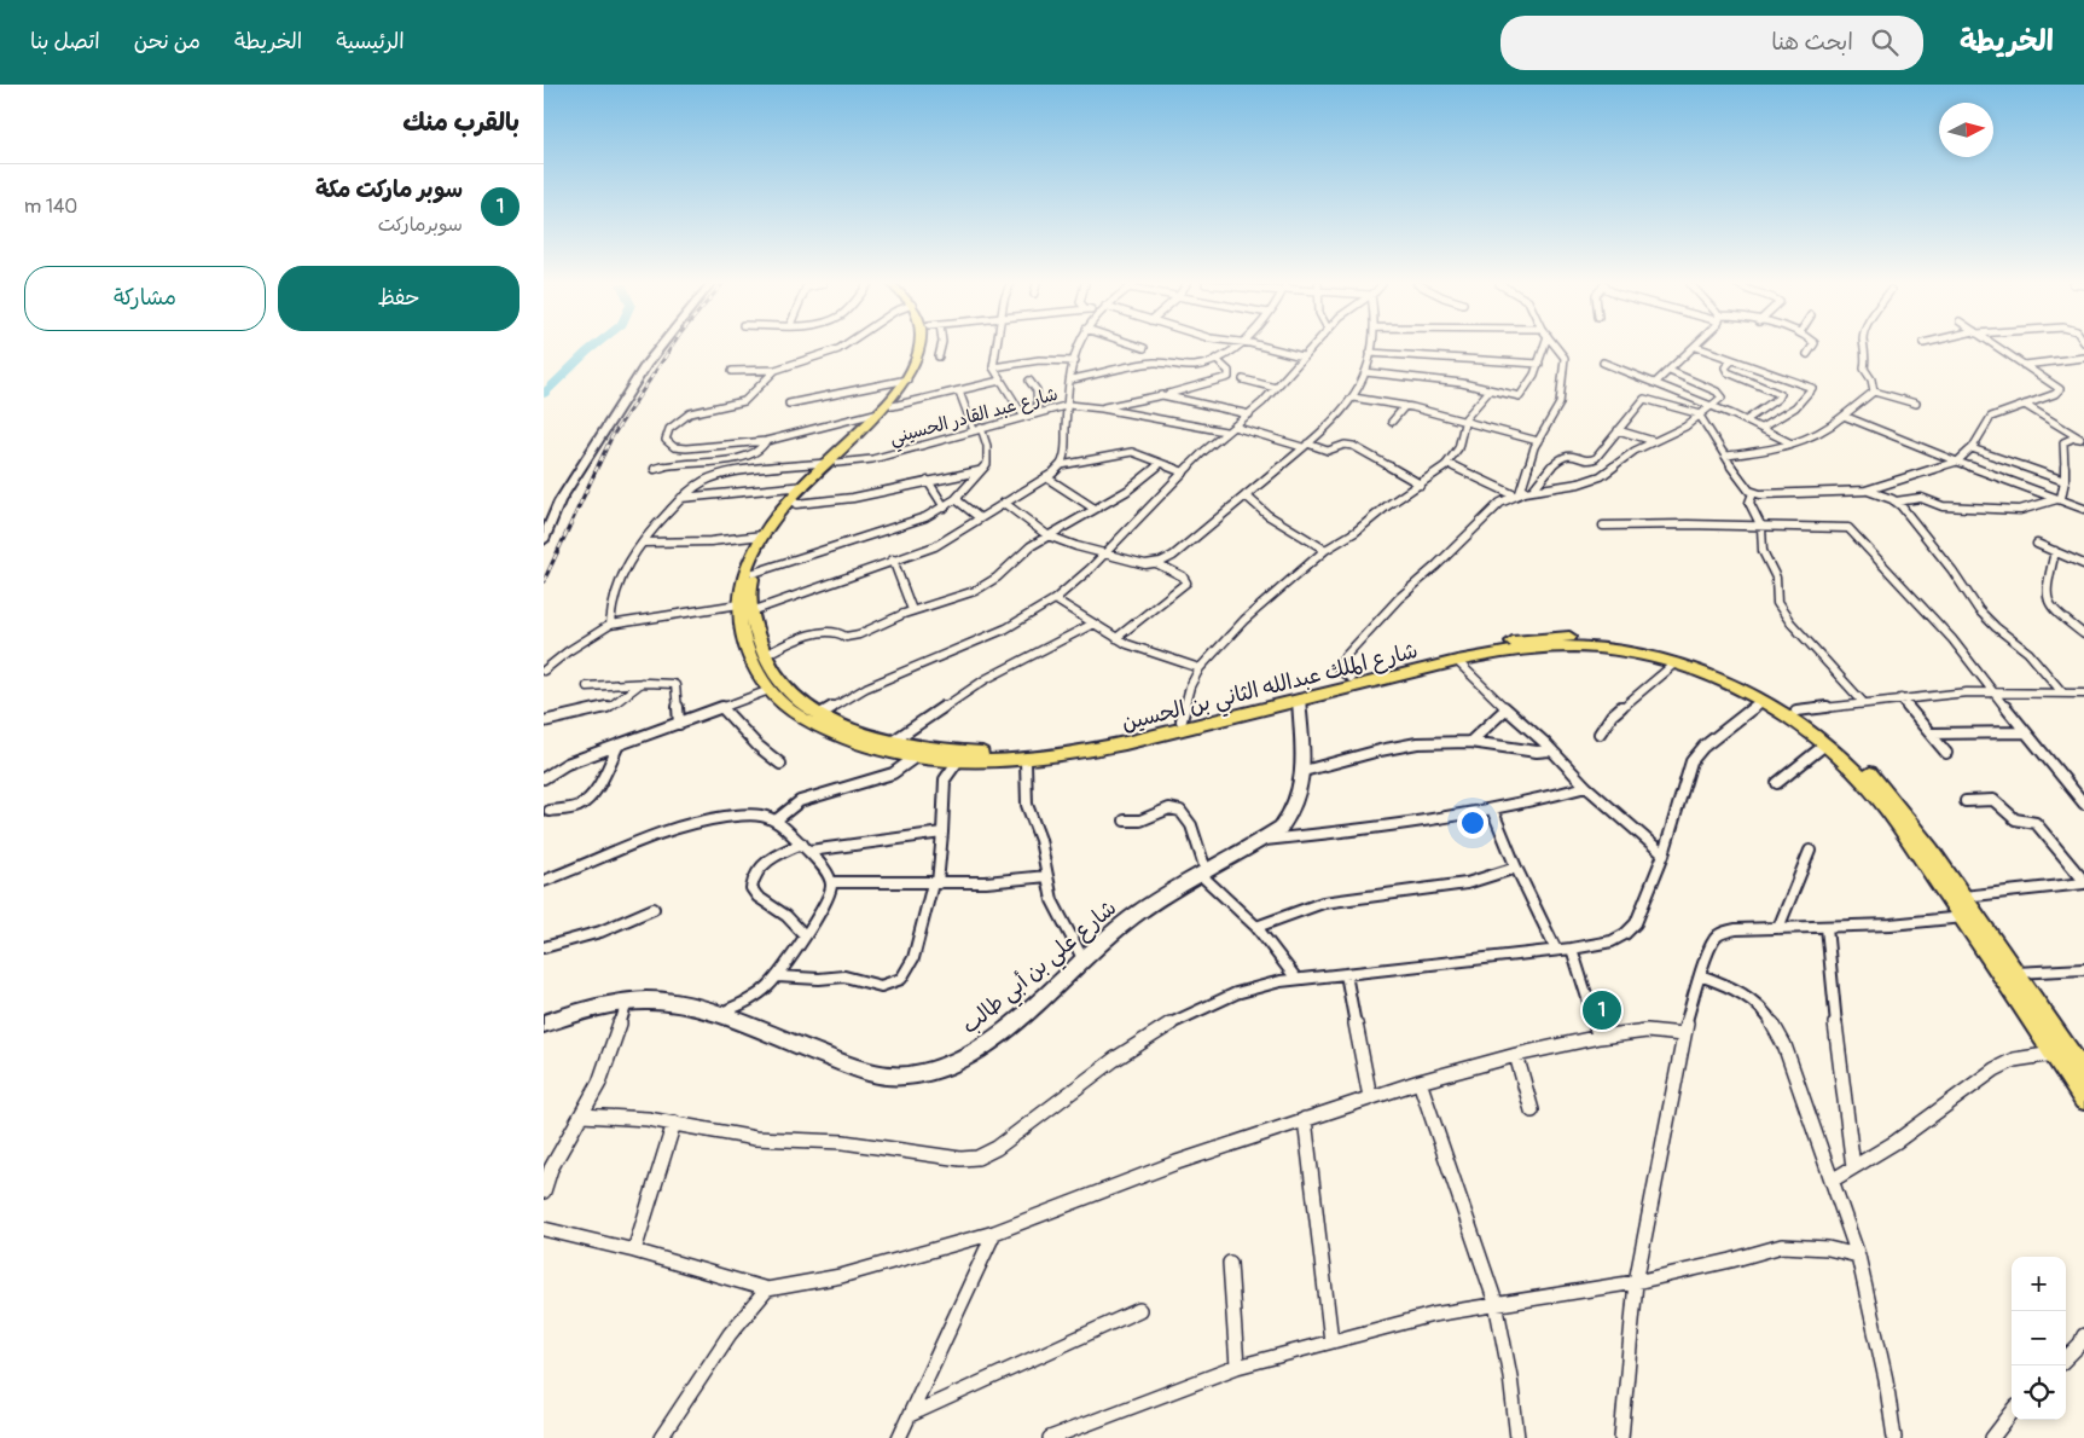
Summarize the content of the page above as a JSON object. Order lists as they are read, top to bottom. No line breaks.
{"streets":{"main road":["شارع الملك عبدالله الثاني بن الحسين"],"street":["شارع عبد القادر الحسيني","شارع علي بن أبي طالب"]},"crossings":[["شارع عبد القادر الحسيني","شارع الملك عبدالله الثاني بن الحسين"],["شارع الملك عبدالله الثاني بن الحسين","شارع علي بن أبي طالب"]],"north":"right","page":{"header":"الخريطة","search":"ابحث هنا","nav":["الرئيسية","الخريطة","من نحن","اتصل بنا"],"heading":"بالقرب منك","list":[{"mark":"1","name":"سوبر ماركت مكة","note":"سوبرماركت","value":"140 m"}],"buttons":["حفظ","مشاركة"],"pins":"1","map_buttons":["+","−"]}}
